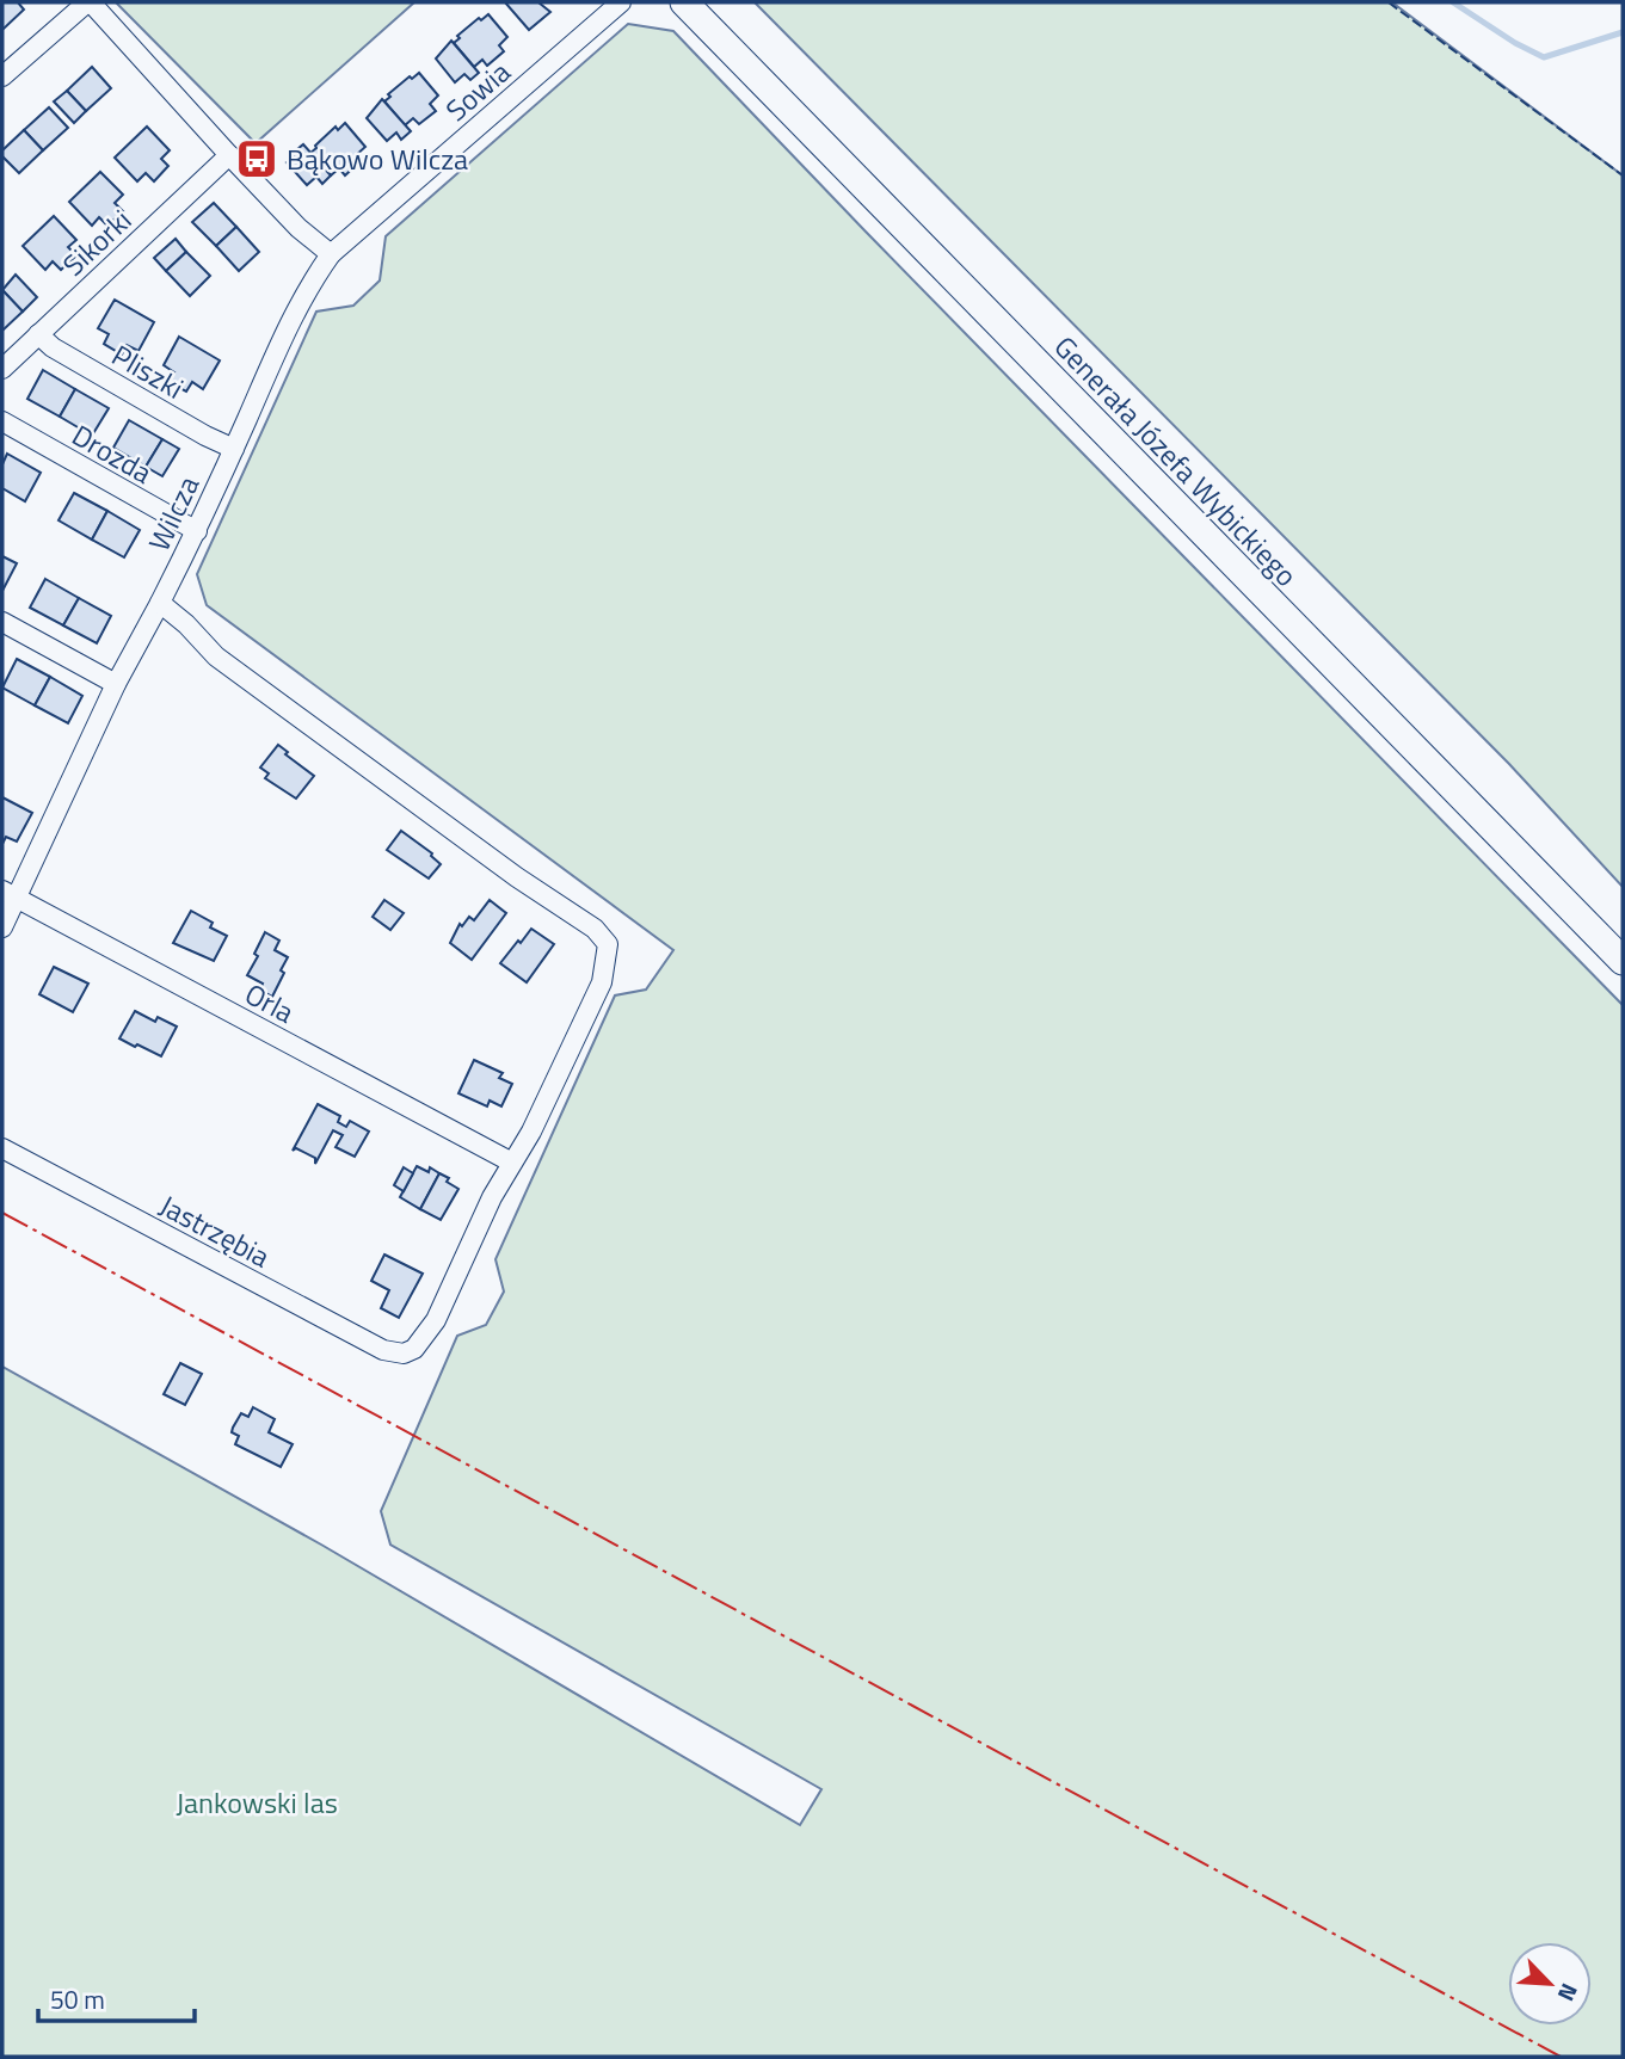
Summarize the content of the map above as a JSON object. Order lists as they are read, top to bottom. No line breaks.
{"streets":{"main road":["Generała Józefa Wybickiego"],"street":["Sowia","Sikorki","Pliszki","Drozda","Wilcza","Orla","Jastrzębia"]},"crossings":[["Sowia","Wilcza"],["Sikorki","Pliszki"],["Pliszki","Wilcza"],["Drozda","Wilcza"],["Wilcza","Orla"],["Orla","Jastrzębia"]],"parks":["Jankowski las"],"places":{"bus stop":["Bąkowo Wilcza"]},"scale_bar":"50 m","north":"bottom right"}
